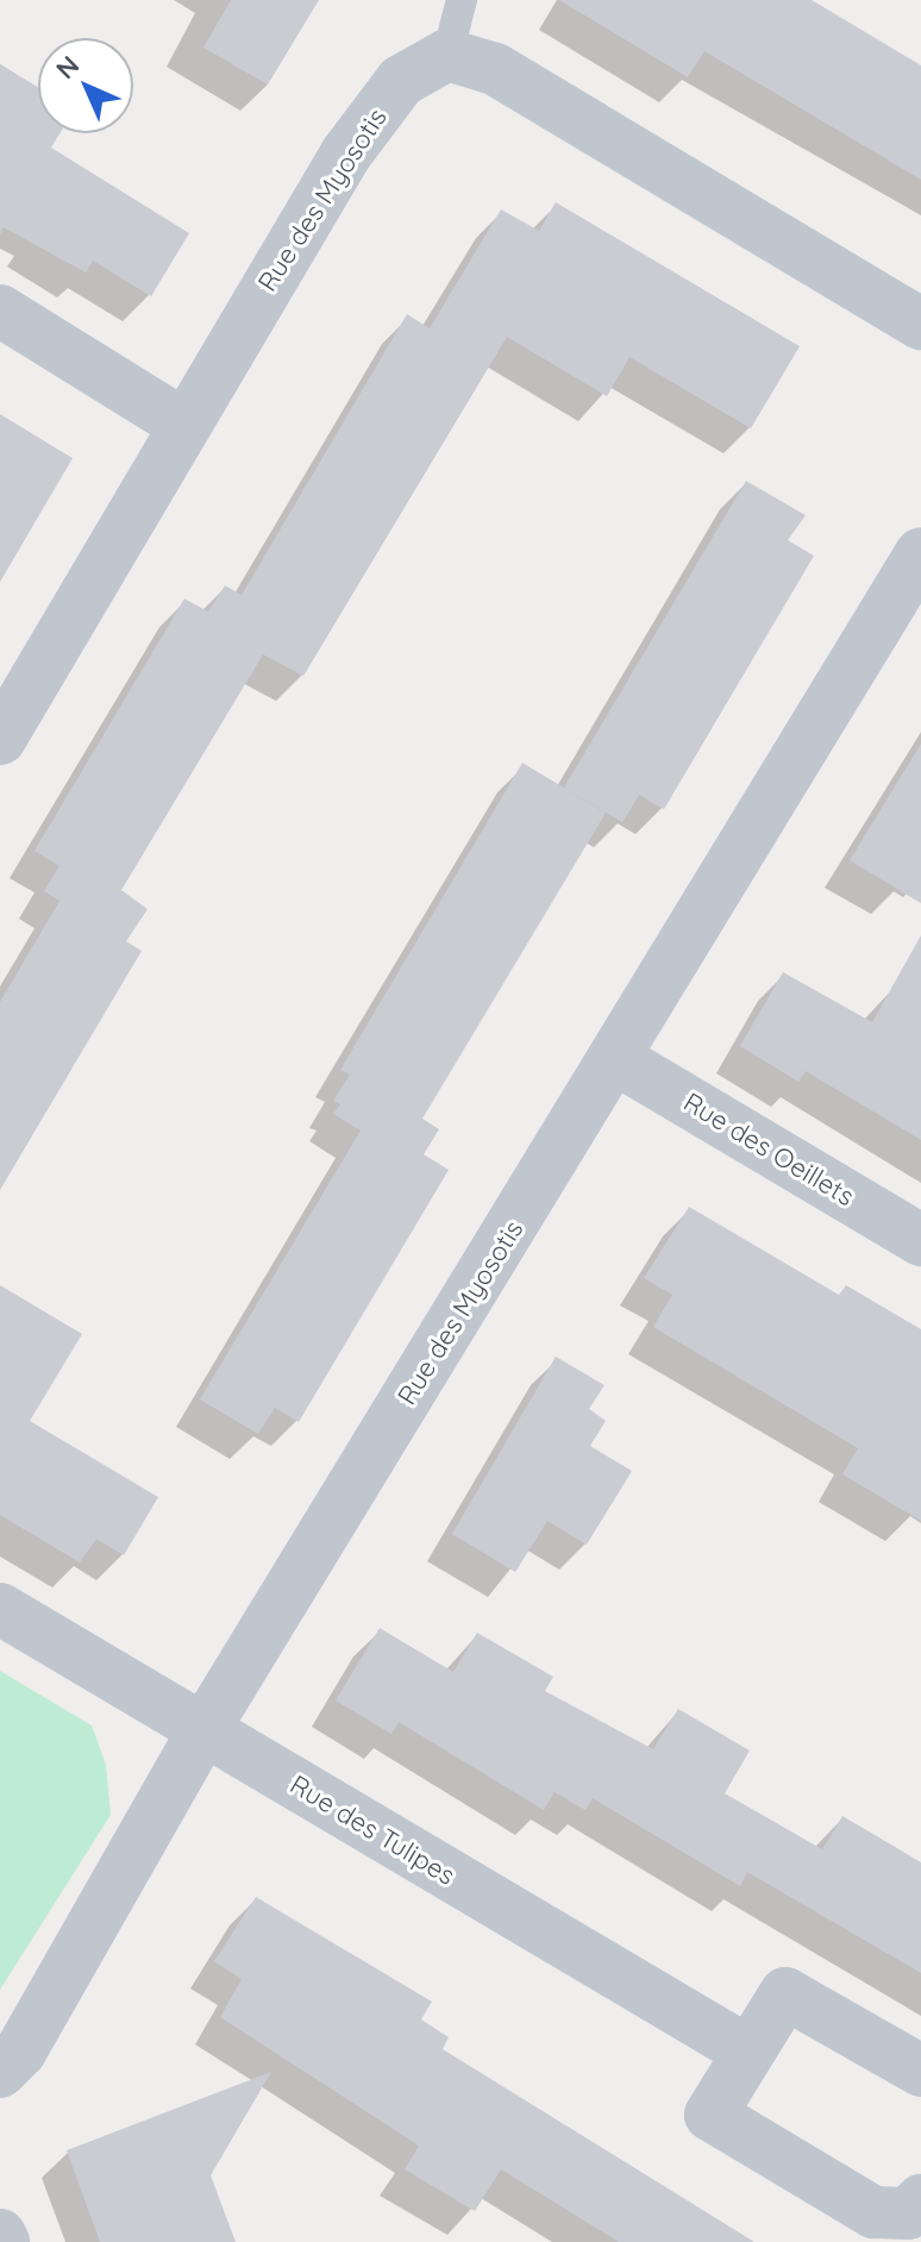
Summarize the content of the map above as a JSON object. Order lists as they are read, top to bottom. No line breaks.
{"streets":{"street":["Rue des Myosotis","Rue des Oeillets","Rue des Tulipes"]},"crossings":[["Rue des Myosotis","Rue des Oeillets"],["Rue des Myosotis","Rue des Tulipes"]],"north":"top left"}
